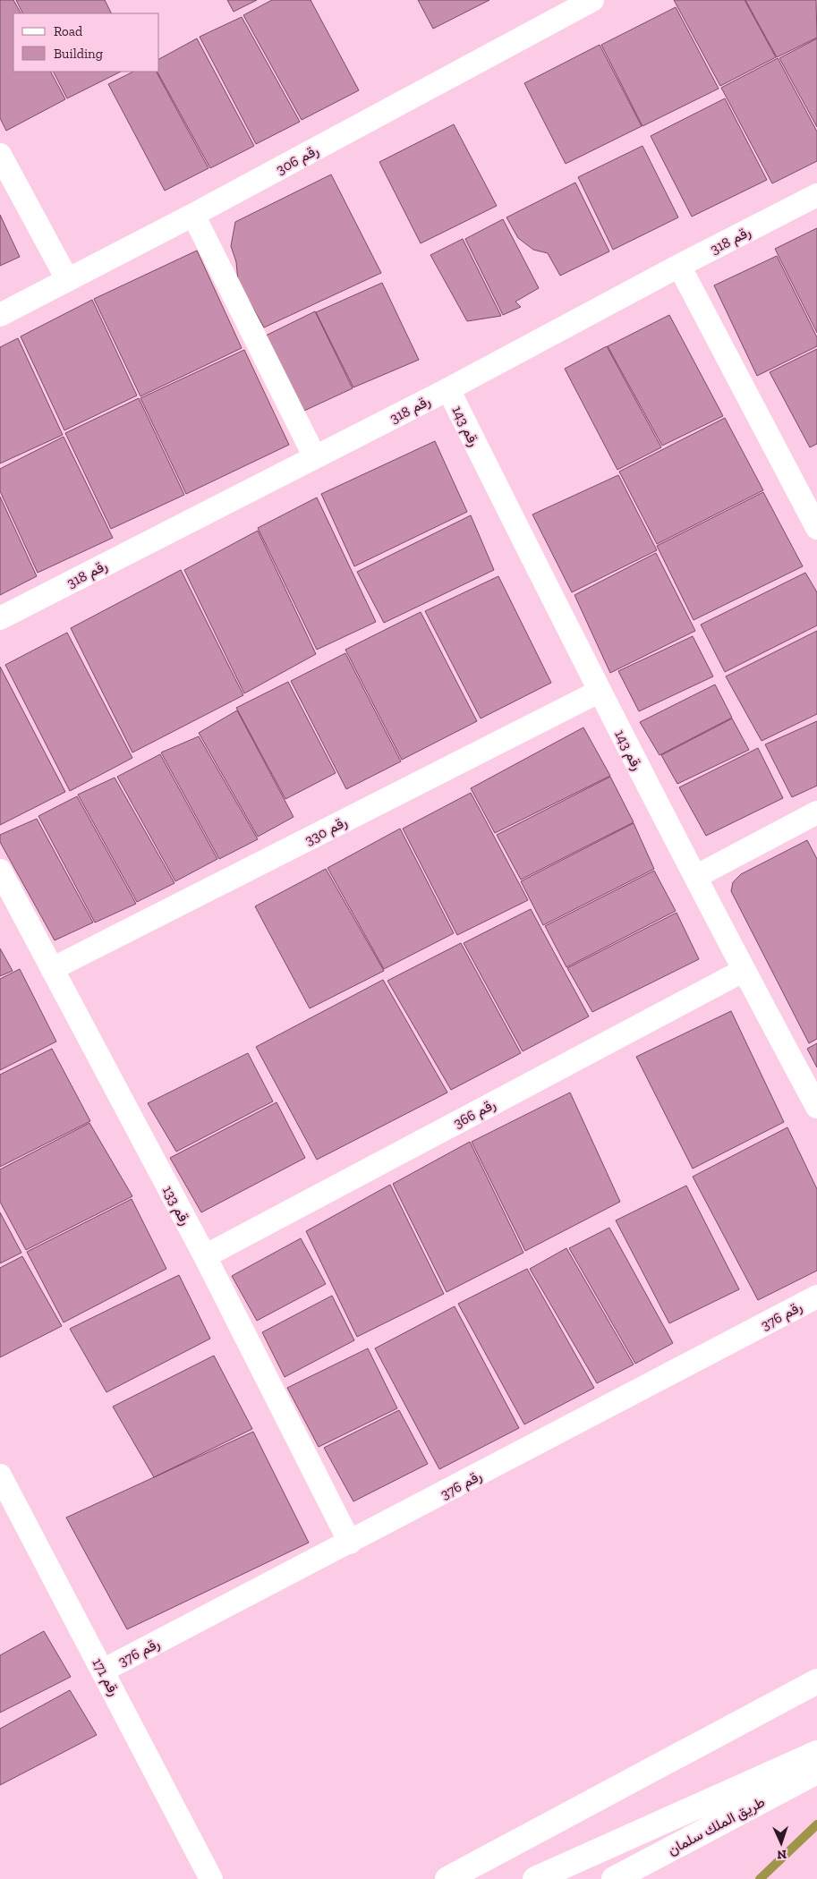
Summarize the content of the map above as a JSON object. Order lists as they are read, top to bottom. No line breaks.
{"streets":{"main road":["طريق الملك سلمان"],"street":["رقم 306","رقم 318","رقم 143","رقم 330","رقم 366","رقم 133","رقم 376","رقم 171"]},"crossings":[["رقم 318","رقم 143"],["رقم 143","رقم 330"],["رقم 143","رقم 366"],["رقم 330","رقم 133"],["رقم 366","رقم 133"],["رقم 133","رقم 376"],["رقم 376","رقم 171"]],"legend":["Road","Building"],"north":"bottom"}
